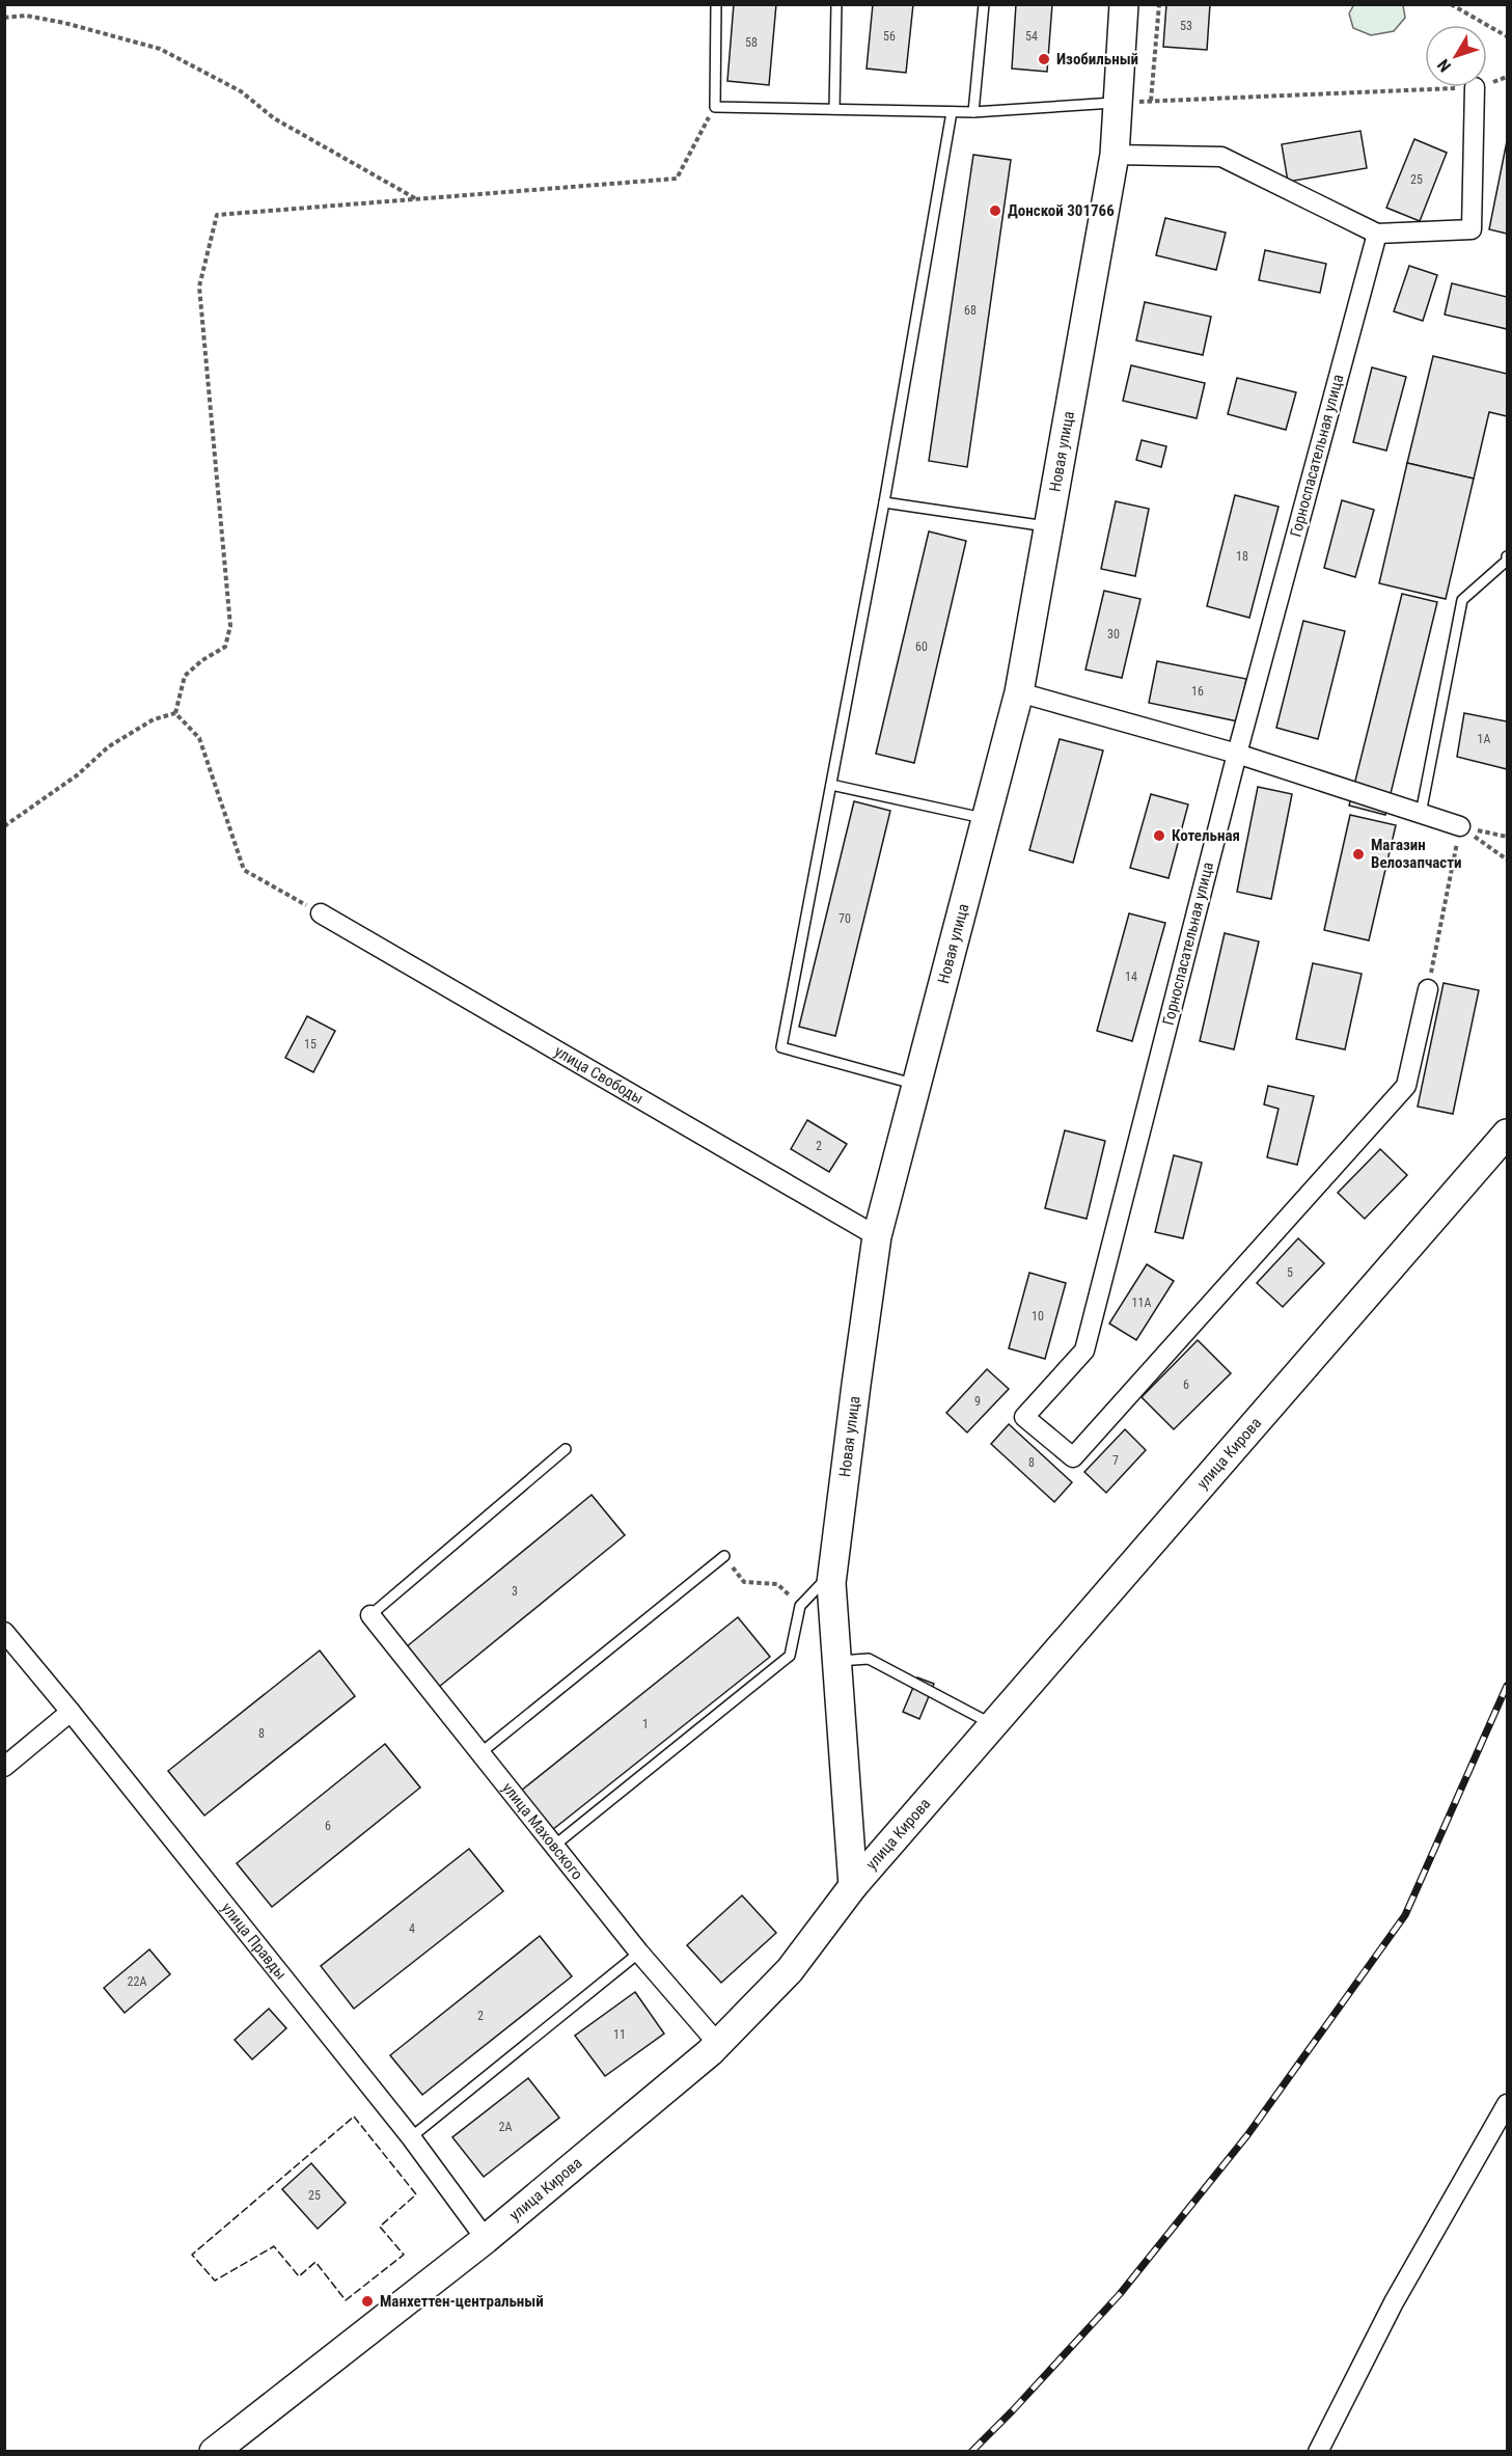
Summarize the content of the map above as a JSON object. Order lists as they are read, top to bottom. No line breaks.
{"streets":{"main road":["Новая улица","улица Кирова"],"street":["Горноспасательная улица","улица Свободы","улица Маховского","улица Правды"]},"crossings":[["Новая улица","улица Свободы"],["Новая улица","улица Кирова"],["улица Кирова","улица Маховского"],["улица Кирова","улица Правды"]],"places":["Изобильный","Донской 301766","Котельная","Магазин Велозапчасти","Манхеттен-центральный"],"house_numbers":["53","56","54","58","25","68","18","30","60","16","1А","70","14","15","2","5","11А","10","6","9","7","8","3","1","8","6","4","22А","2","11","2А","25"],"north":"bottom left"}
